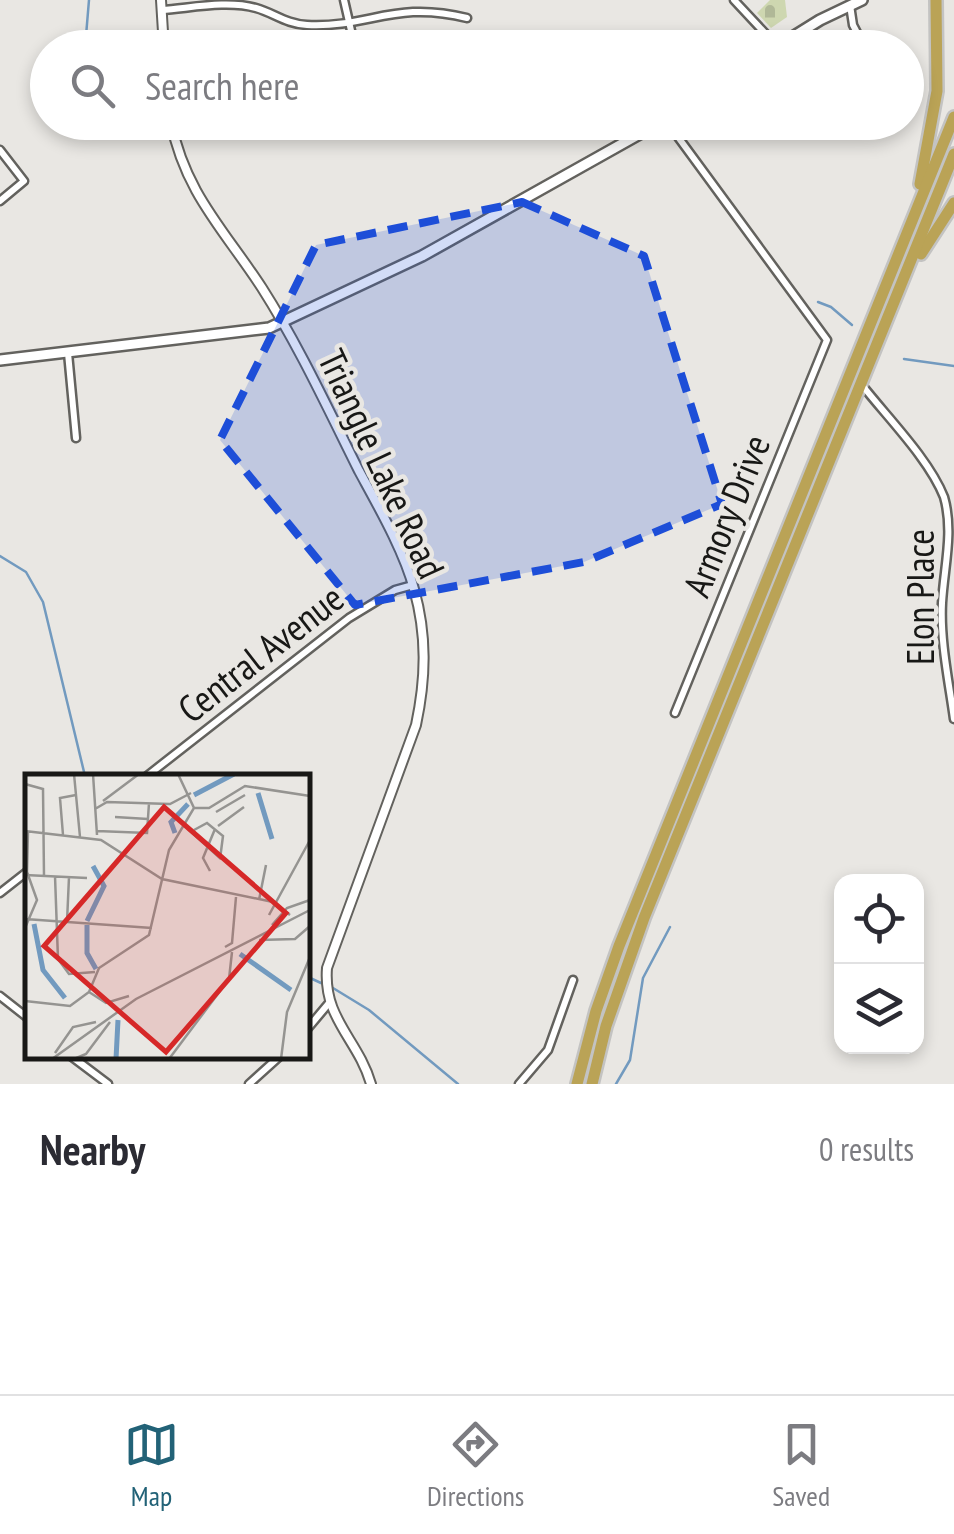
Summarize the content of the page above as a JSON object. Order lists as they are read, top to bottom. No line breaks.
{"streets":{"street":["Triangle Lake Road","Armory Drive","Elon Place","Central Avenue"]},"crossings":[["Triangle Lake Road","Central Avenue"]],"page":{"search":"Search here","heading":["Nearby","0 results"],"nav":["Map","Directions","Saved"]}}
